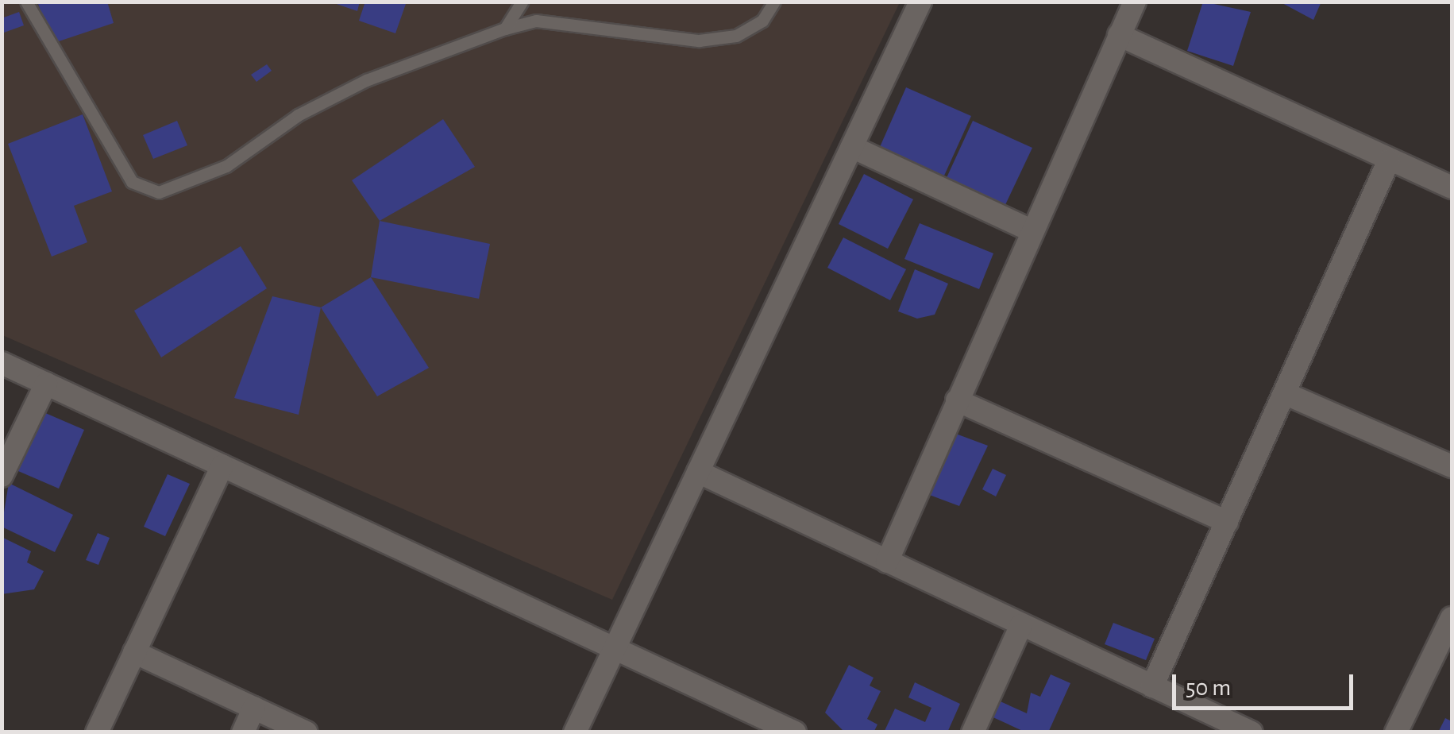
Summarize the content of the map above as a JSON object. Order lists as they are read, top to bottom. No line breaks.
{"scale_bar":"50 m"}
